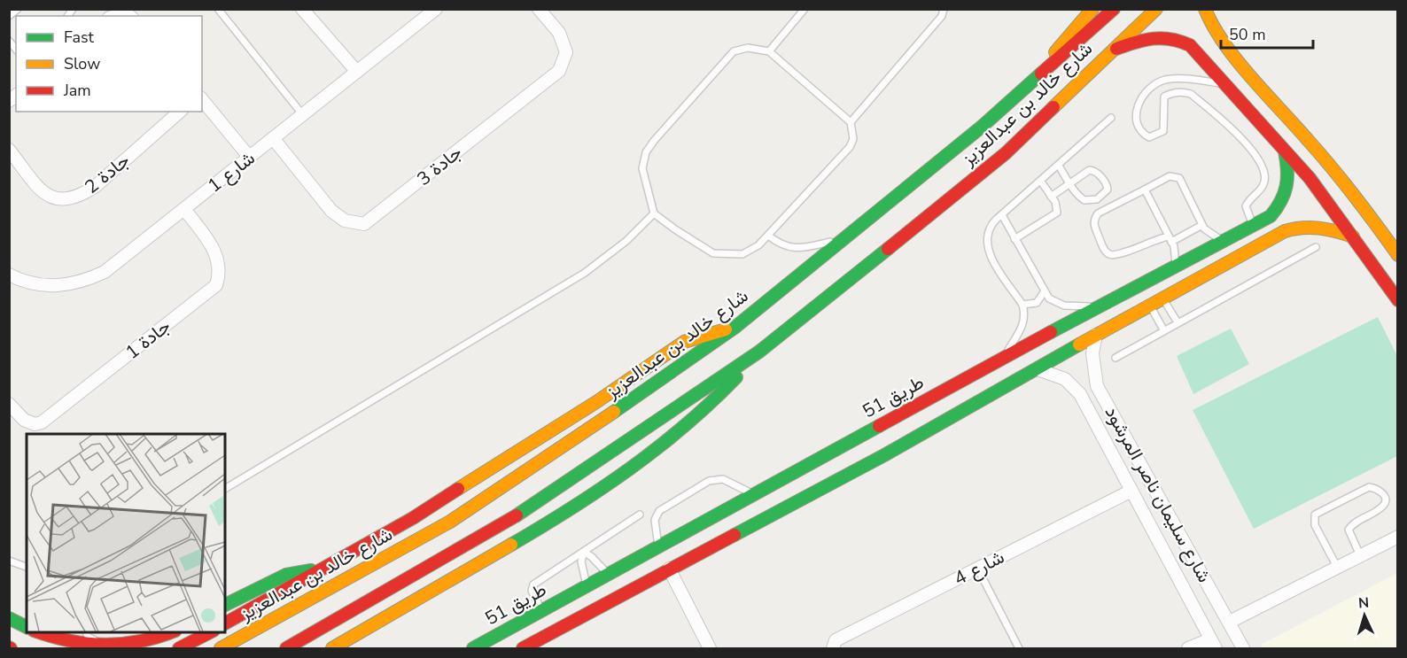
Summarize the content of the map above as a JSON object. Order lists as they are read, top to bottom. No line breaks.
{"streets":{"main road":["شارع خالد بن عبدالعزيز","طريق 51"],"street":["جادة 3","شارع 1","جادة 2","جادة 1","شارع سليمان ناصر المرشود","شارع 4"]},"crossings":[["جادة 3","شارع 1"],["شارع 1","جادة 1"],["طريق 51","شارع سليمان ناصر المرشود"],["شارع سليمان ناصر المرشود","شارع 4"]],"legend":["Fast","Slow","Jam"],"scale_bar":"50 m","north":"top"}
